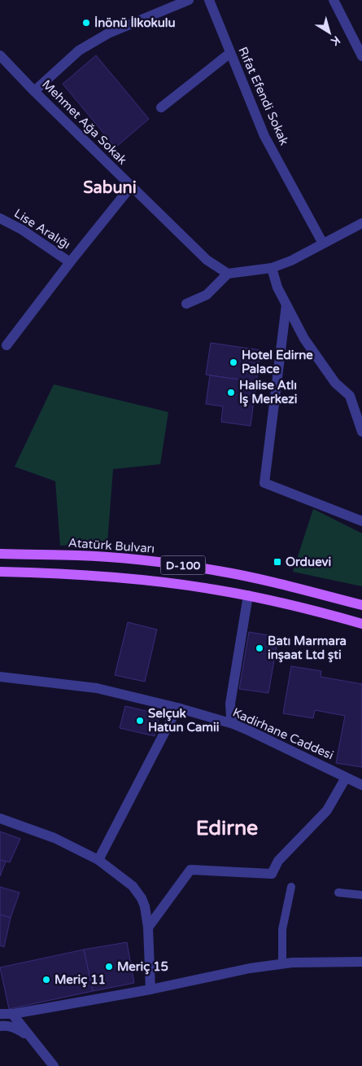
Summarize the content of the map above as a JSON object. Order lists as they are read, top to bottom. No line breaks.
{"streets":{"main road":["Atatürk Bulvarı","D-100"],"street":["Rıfat Efendi Sokak","Mehmet Ağa Sokak","Lise Aralığı","Kadirhane Caddesi"]},"districts":["Sabuni","Edirne"],"places":{"other":["İnönü İlkokulu","Hotel Edirne Palace","Halise Atlı İş Merkezi","Batı Marmara inşaat Ltd şti","Selçuk Hatun Camii","Meriç 15","Meriç 11"],"transit":["Orduevi"]},"north":"bottom right"}
